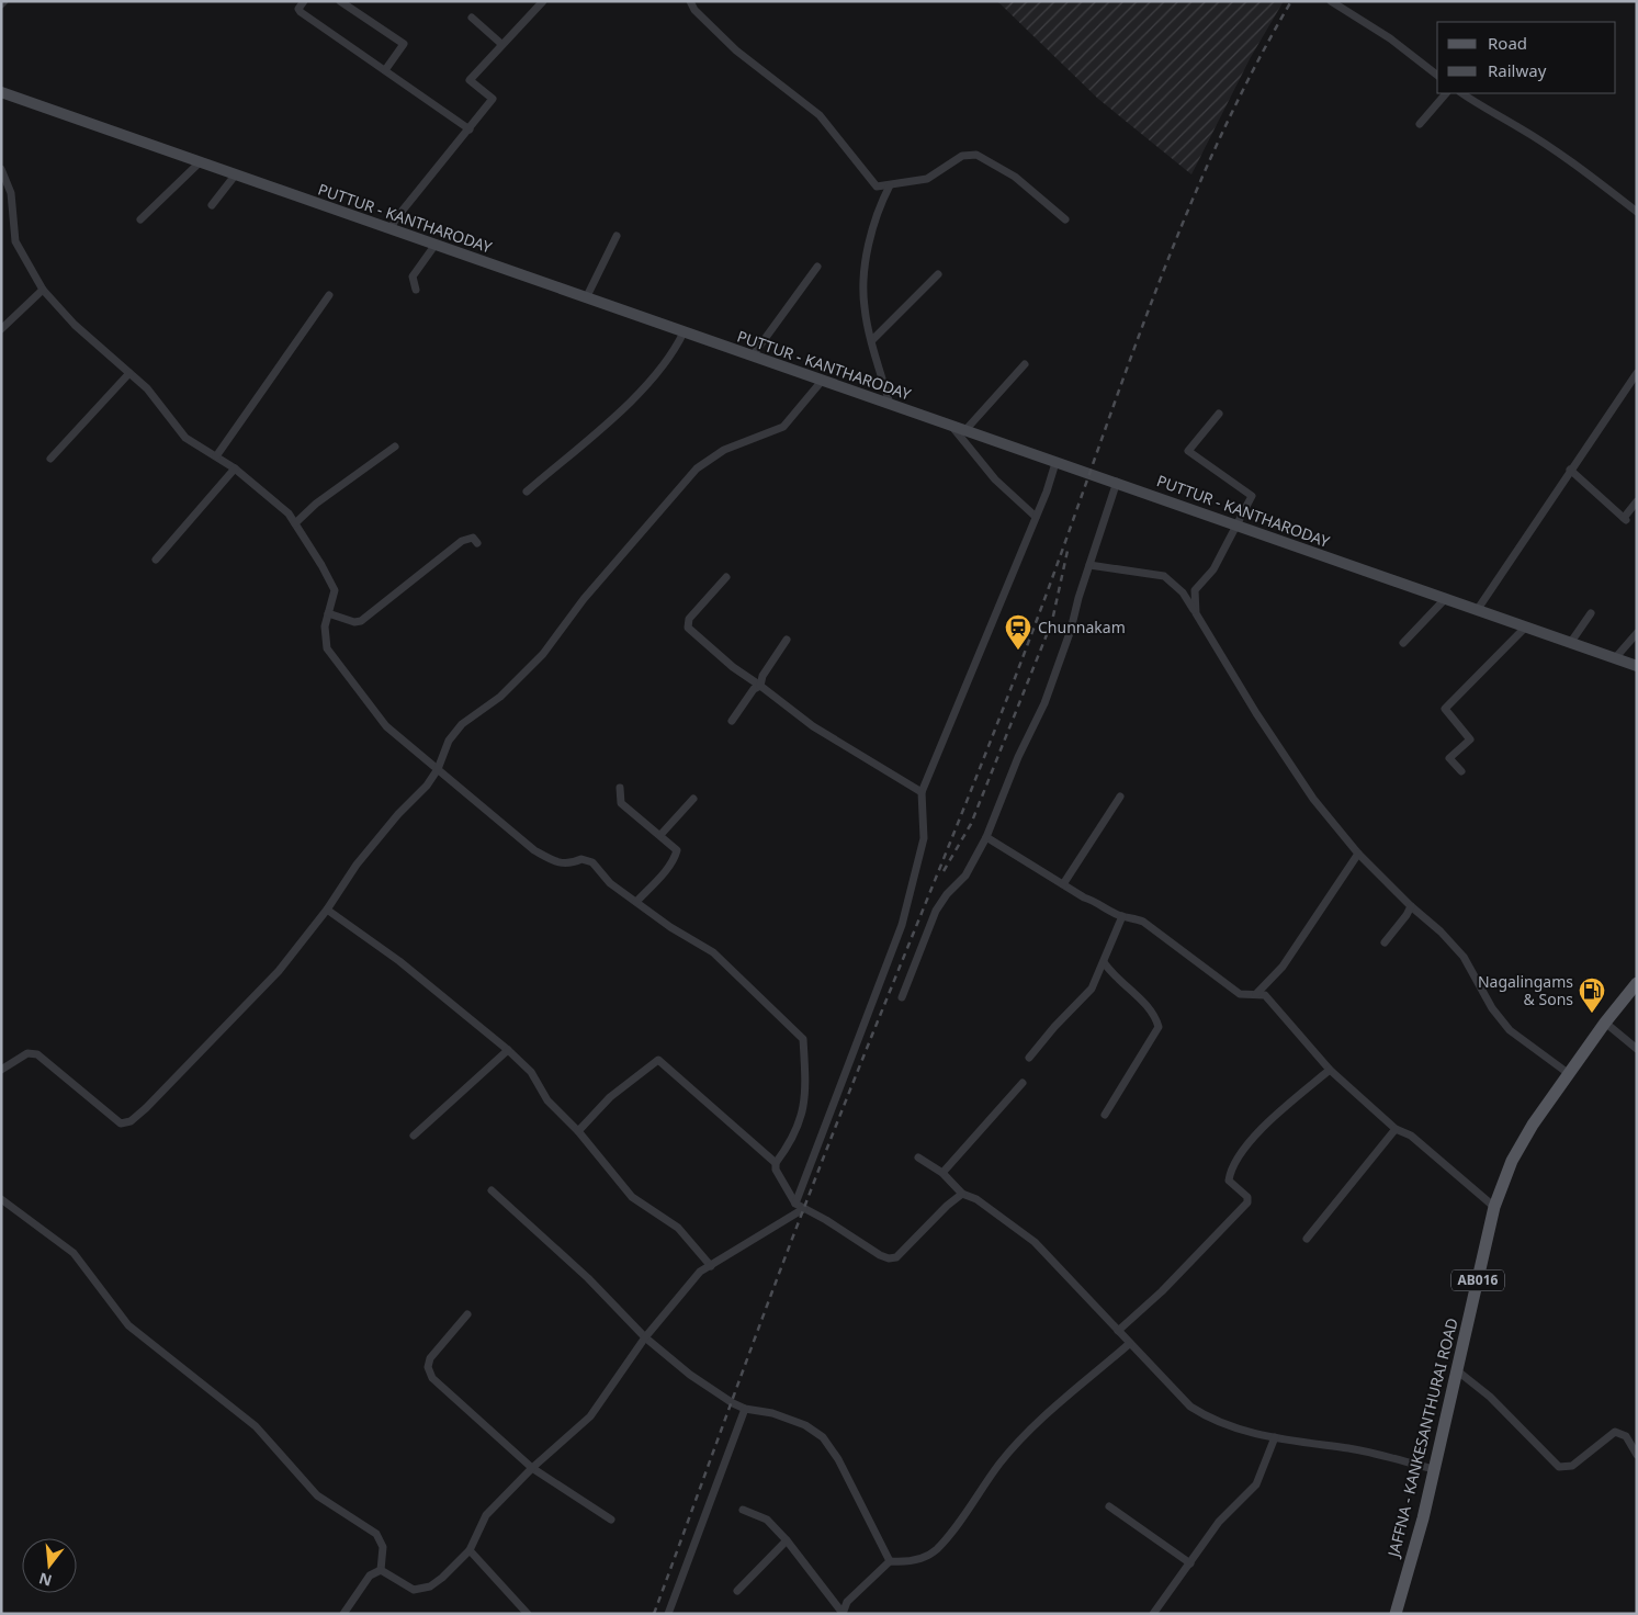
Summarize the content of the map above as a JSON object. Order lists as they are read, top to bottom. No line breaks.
{"streets":{"main road":["PUTTUR - KANTHARODAY","AB016","JAFFNA - KANKESANTHURAI ROAD"]},"places":{"station":["Chunnakam"],"fuel station":["Nagalingams & Sons"]},"legend":["Road","Railway"],"north":"bottom"}
